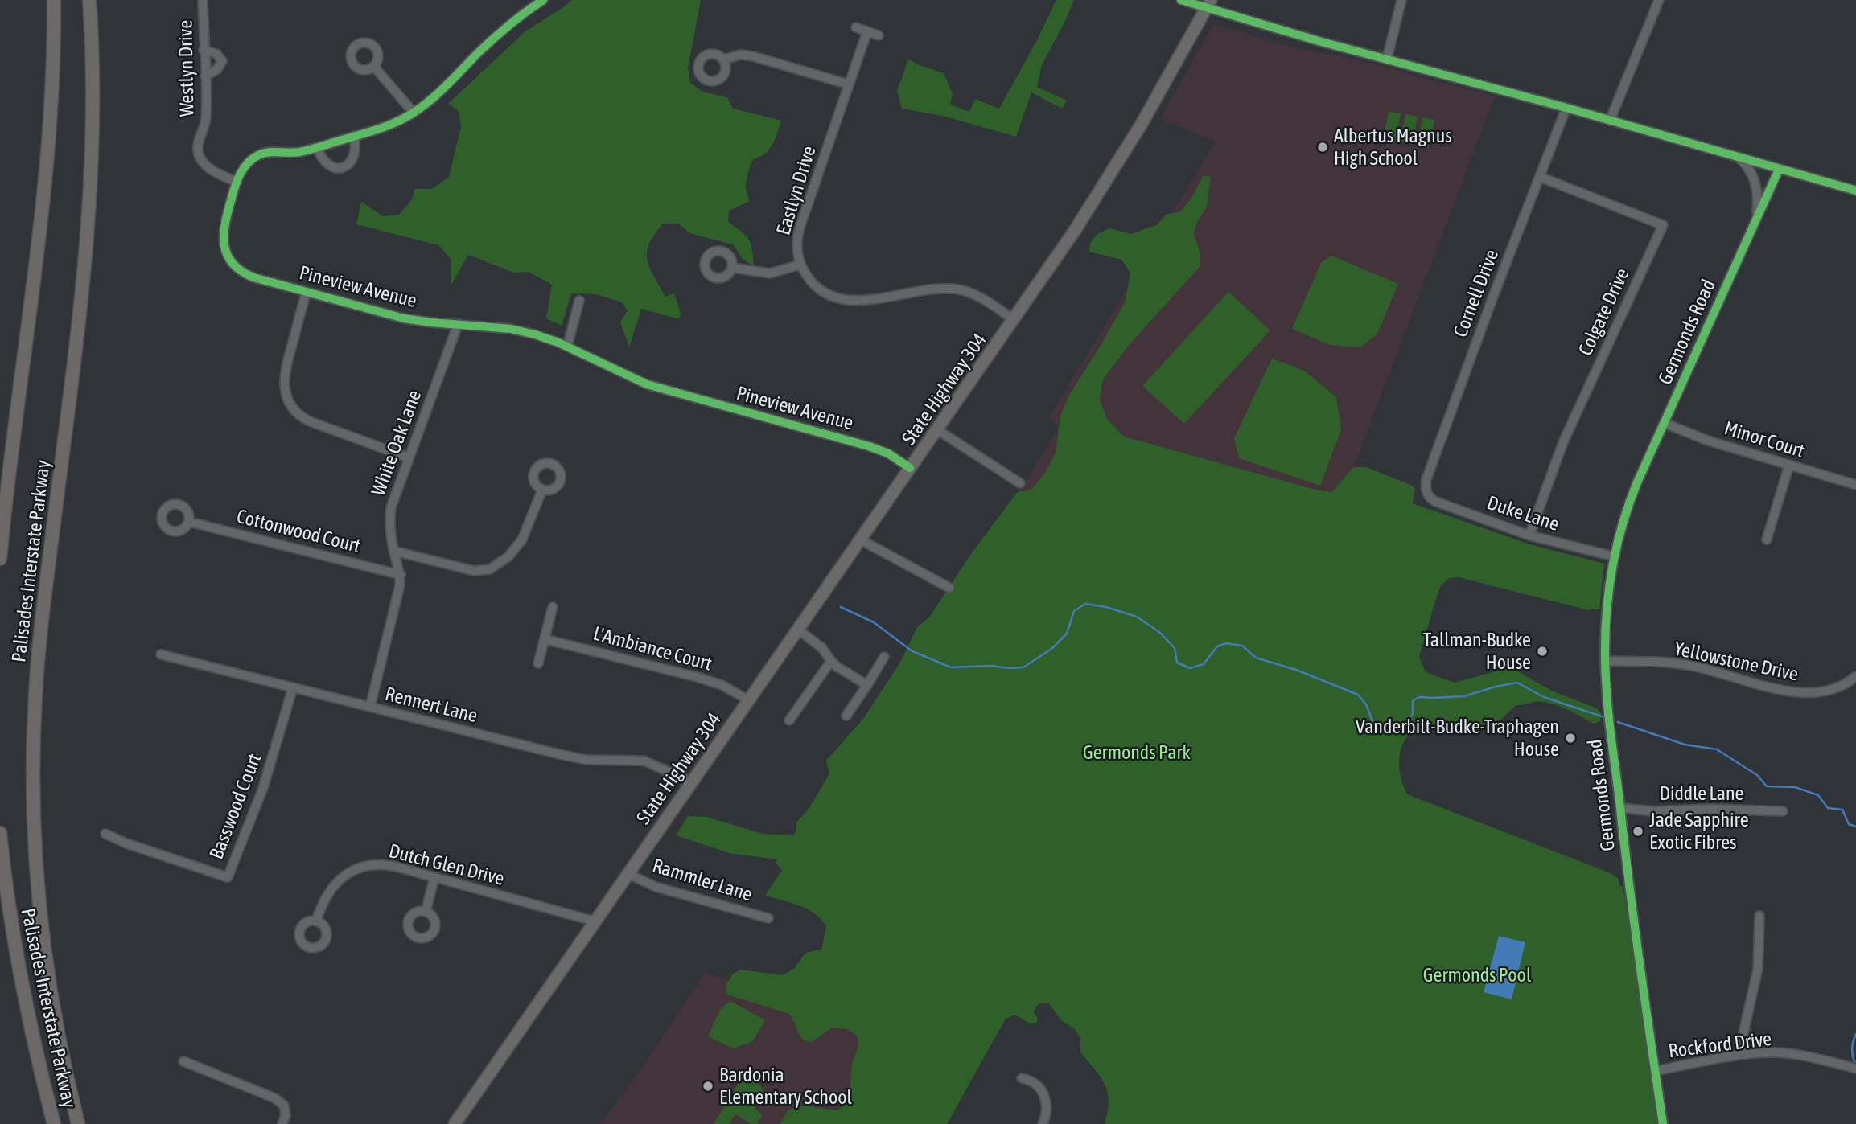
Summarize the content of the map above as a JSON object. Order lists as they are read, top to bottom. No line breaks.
{"streets":{"highway":["Palisades Interstate Parkway"],"main road":["State Highway 304"],"street":["Westlyn Drive","Eastlyn Drive","Pineview Avenue","Cornell Drive","Colgate Drive","Germonds Road","Minor Court","White Oak Lane","Duke Lane","Cottonwood Court","L'Ambiance Court","Yellowstone Drive","Rennert Lane","Diddle Lane","Basswood Court","Dutch Glen Drive","Rammler Lane","Rockford Drive"]},"crossings":[["Westlyn Drive","Pineview Avenue"],["Eastlyn Drive","State Highway 304"],["Pineview Avenue","State Highway 304"],["Pineview Avenue","White Oak Lane"],["Cornell Drive","Colgate Drive"],["Cornell Drive","Duke Lane"],["Colgate Drive","Duke Lane"],["Germonds Road","Minor Court"],["Germonds Road","Duke Lane"],["Germonds Road","Yellowstone Drive"],["Germonds Road","Diddle Lane"],["Germonds Road","Rockford Drive"],["State Highway 304","L'Ambiance Court"],["State Highway 304","Rennert Lane"],["State Highway 304","Dutch Glen Drive"],["State Highway 304","Rammler Lane"],["White Oak Lane","Cottonwood Court"],["White Oak Lane","Rennert Lane"],["Rennert Lane","Basswood Court"]],"parks":["Germonds Park","Germonds Pool"],"places":["Albertus Magnus High School","Tallman-Budke House","Vanderbilt-Budke-Traphagen House","Jade Sapphire Exotic Fibres","Bardonia Elementary School"]}
